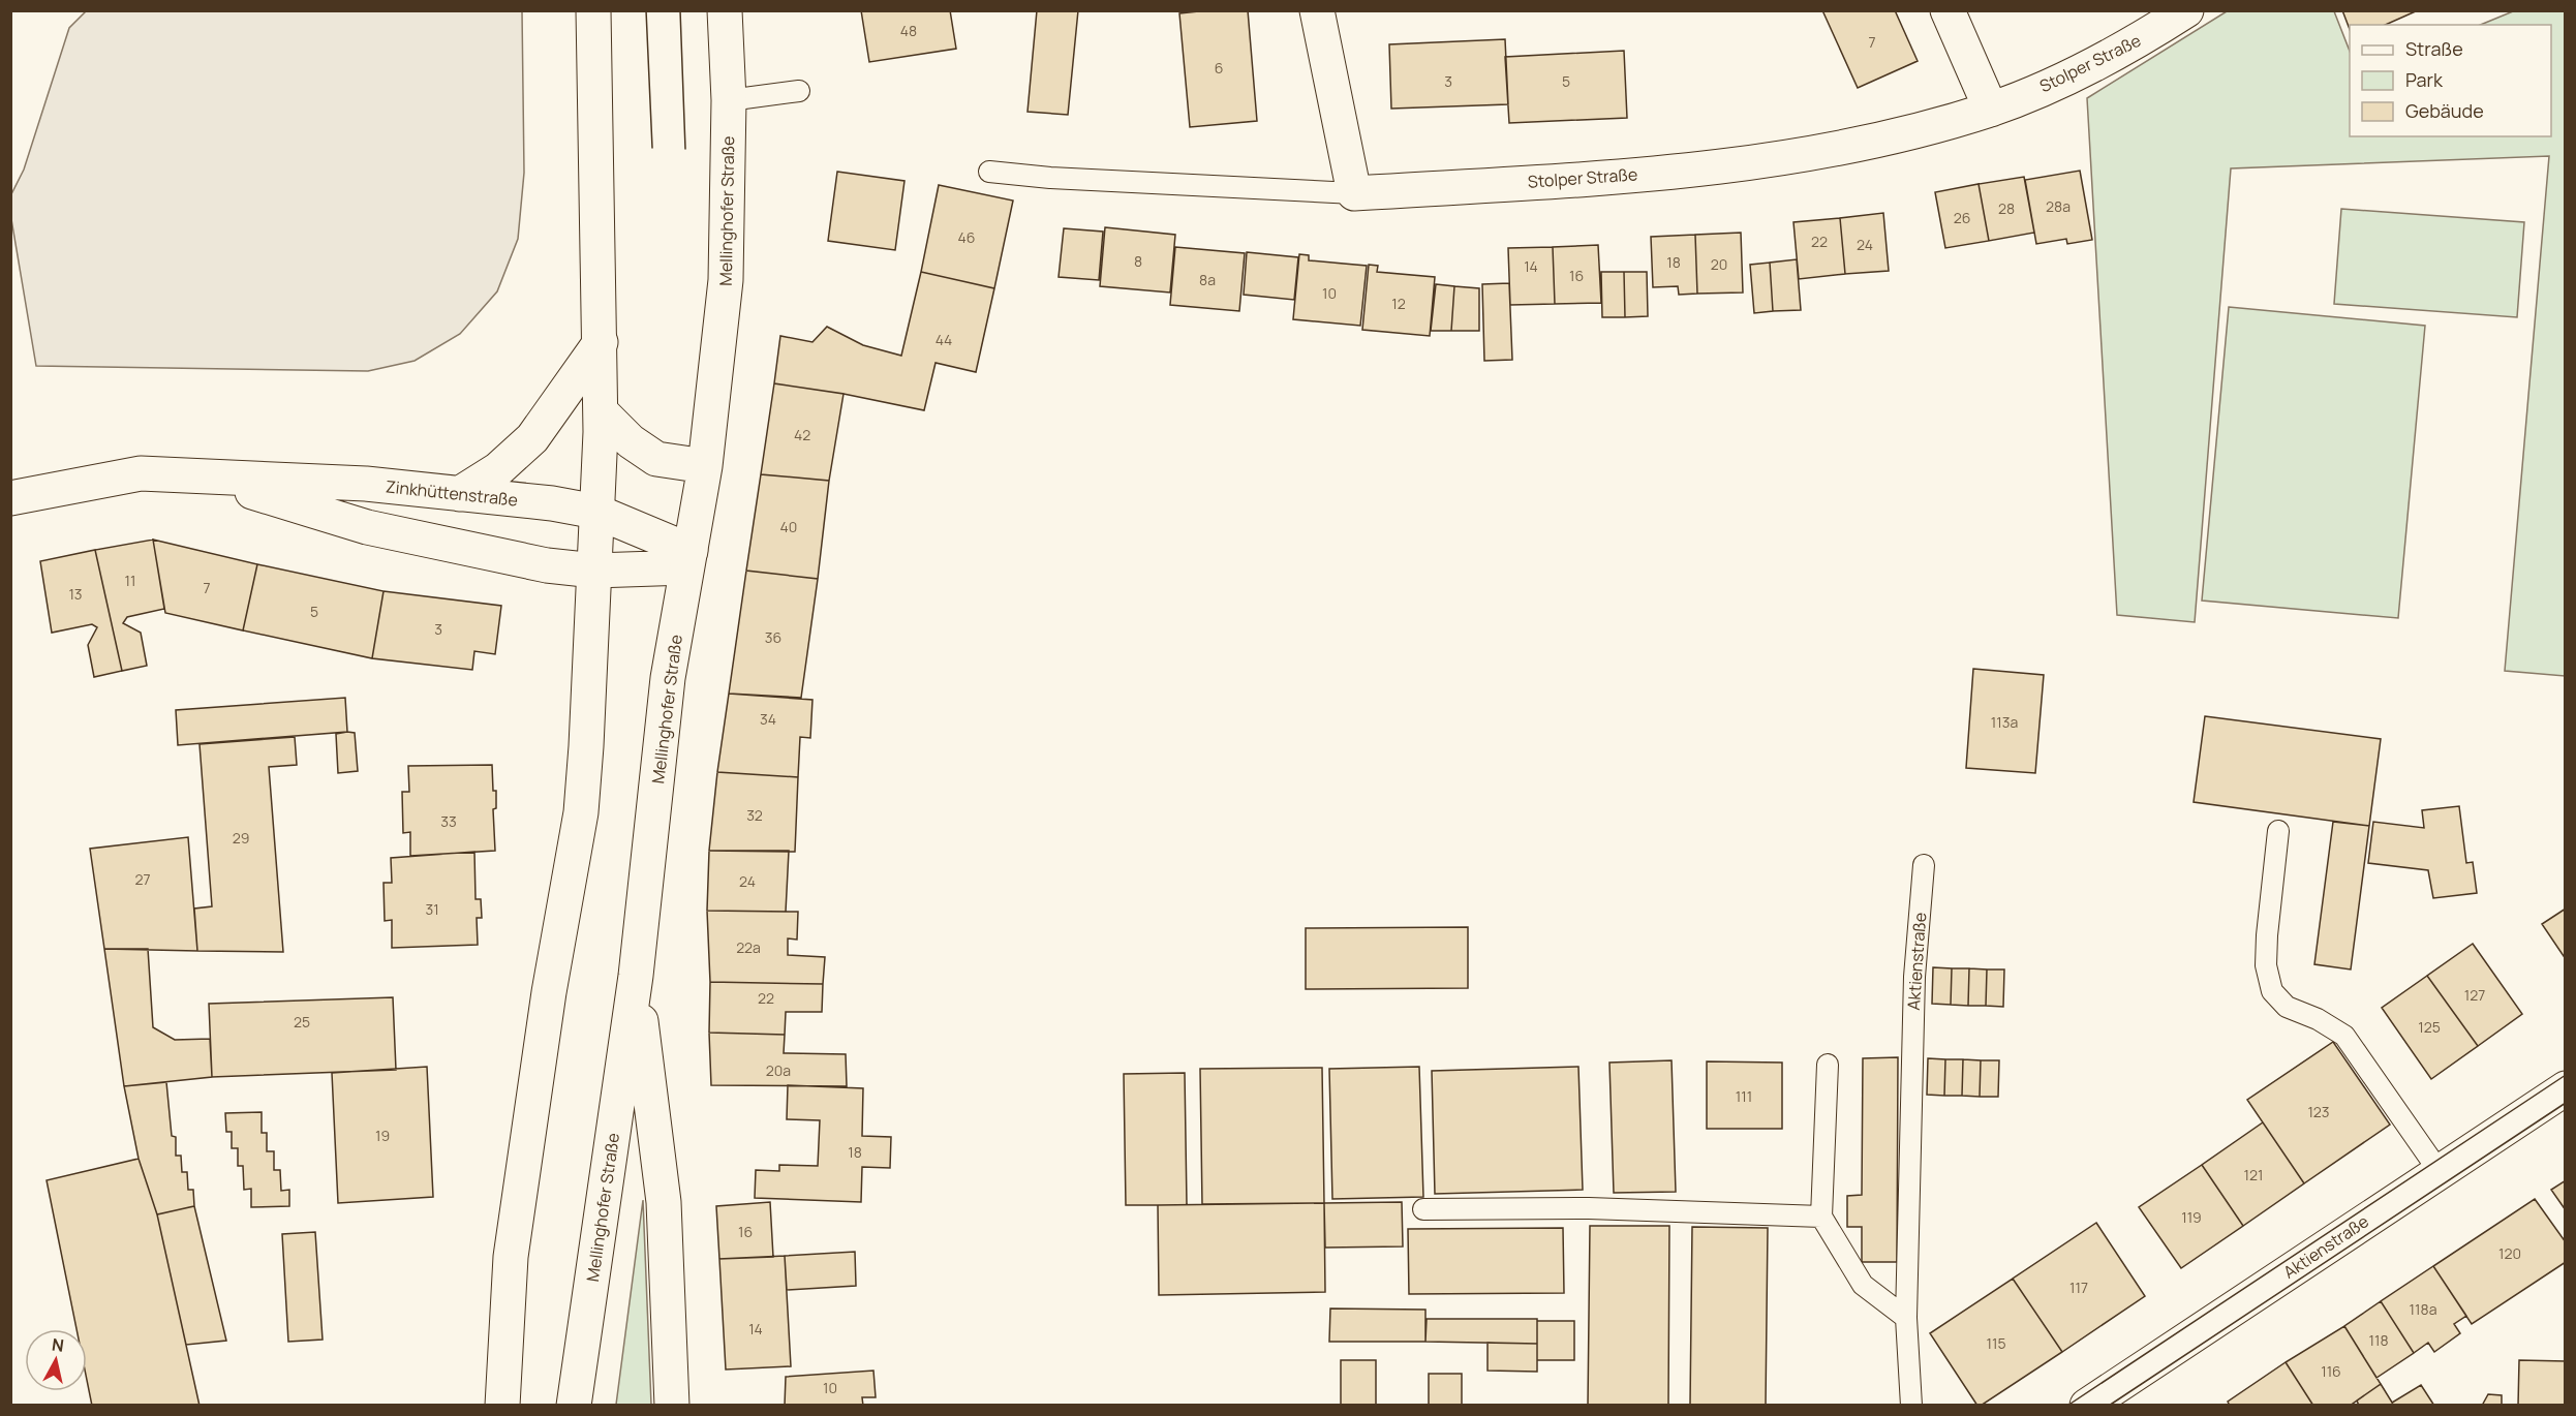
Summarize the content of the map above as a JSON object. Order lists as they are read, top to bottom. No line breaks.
{"streets":{"main road":["Stolper Straße","Mellinghofer Straße","Zinkhüttenstraße","Aktienstraße"]},"crossings":[["Mellinghofer Straße","Zinkhüttenstraße"]],"house_numbers":["48","7","6","3","5","28a","28","26","46","22","24","8","18","20","14","16","8a","10","12","44","42","40","11","7","13","5","3","36","34","113a","32","33","29","27","24","31","22a","127","22","25","125","20a","111","123","19","18","121","119","16","120","117","118a","14","118","115","116","10"],"legend":["Straße","Park","Gebäude"],"north":"top"}
